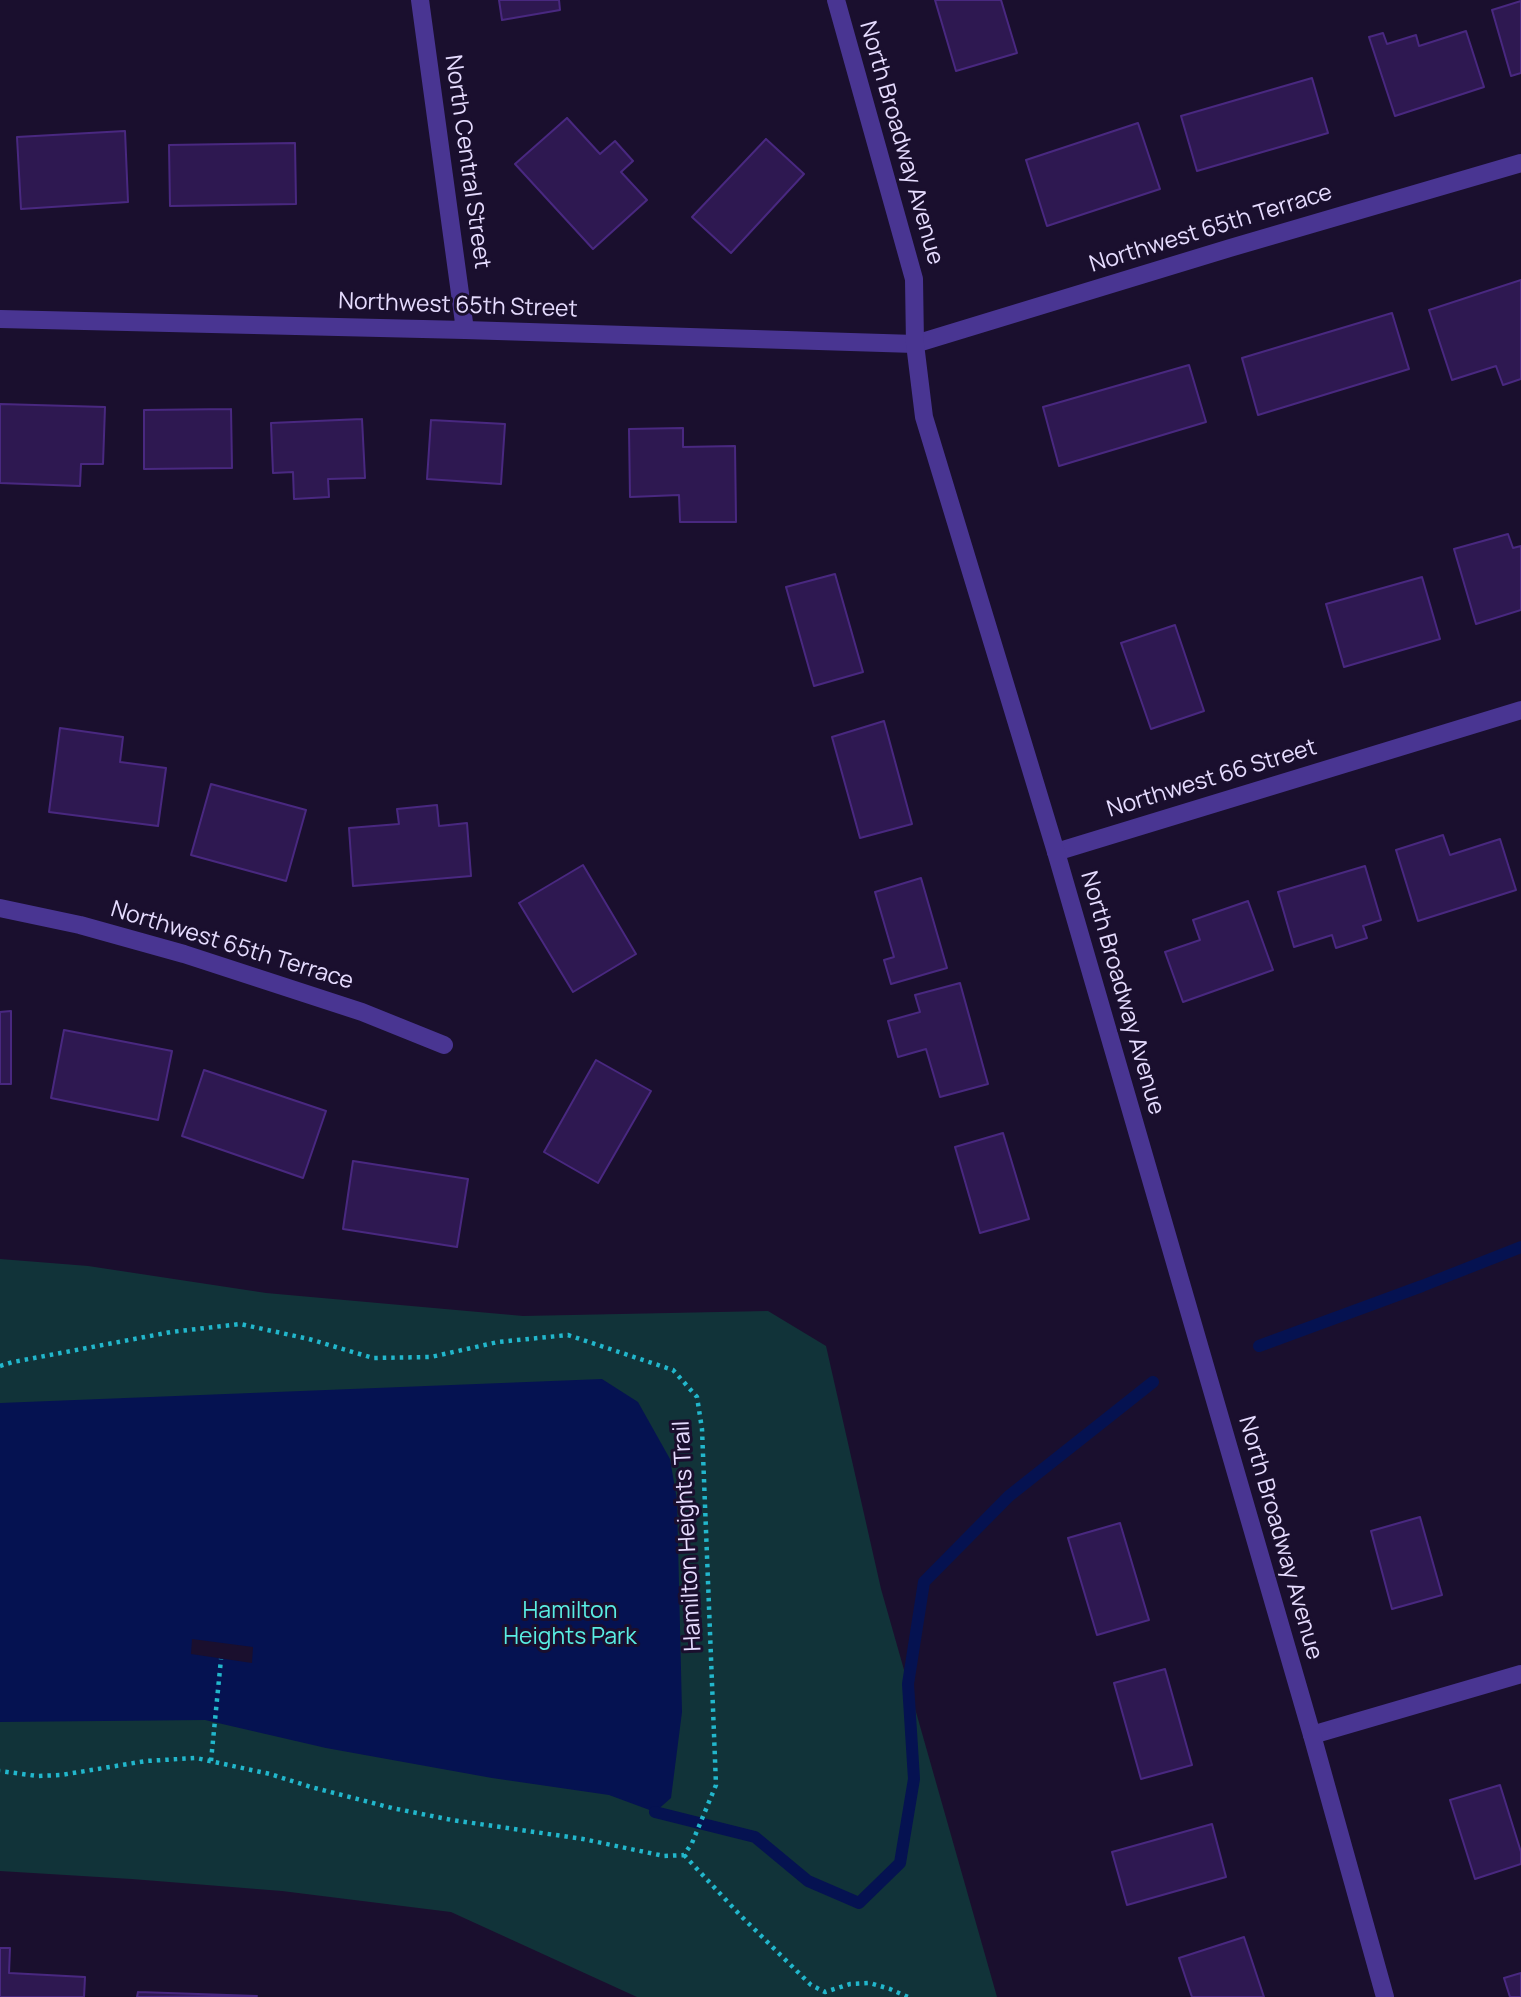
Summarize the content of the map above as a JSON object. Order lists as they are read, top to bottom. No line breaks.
{"streets":{"street":["North Broadway Avenue","North Central Street","Northwest 65th Terrace","Northwest 65th Street","Northwest 66 Street"],"path":["Hamilton Heights Trail"]},"crossings":[["North Broadway Avenue","Northwest 65th Terrace"],["North Broadway Avenue","Northwest 65th Street"],["North Broadway Avenue","Northwest 66 Street"],["North Central Street","Northwest 65th Street"],["Northwest 65th Terrace","Northwest 65th Street"]],"parks":["Hamilton Heights Park"]}
